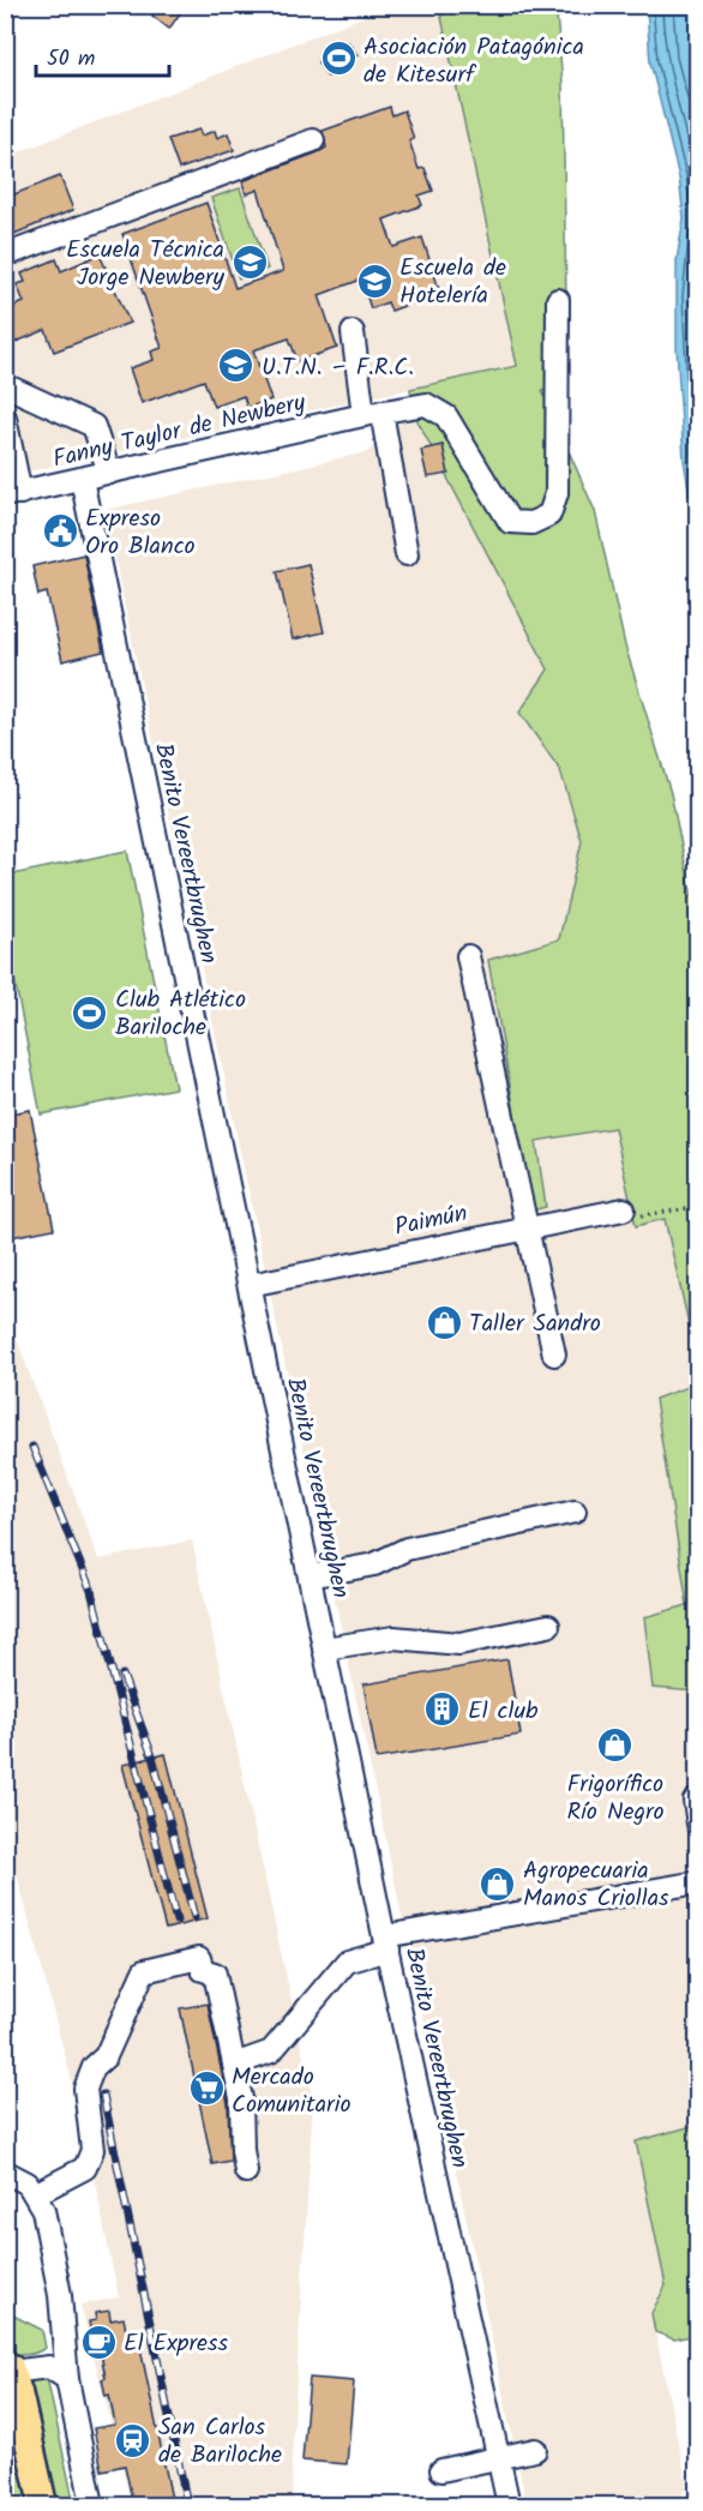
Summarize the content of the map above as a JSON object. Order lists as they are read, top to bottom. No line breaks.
{"streets":{"street":["Fanny Taylor de Newbery","Benito Vereertbrughen","Paimún"]},"crossings":[["Fanny Taylor de Newbery","Benito Vereertbrughen"],["Benito Vereertbrughen","Paimún"]],"places":{"sports":["Asociación Patagónica de Kitesurf","Club Atlético Bariloche"],"school or university":["Escuela Técnica Jorge Newbery","Escuela de Hotelería","U.T.N. – F.R.C."],"public building":["Expreso Oro Blanco"],"shop":["Taller Sandro","Frigorífico Río Negro","Agropecuaria Manos Criollas"],"building":["El club"],"supermarket":["Mercado Comunitario"],"cafe":["El Express"],"station":["San Carlos de Bariloche"]},"scale_bar":"50 m"}
